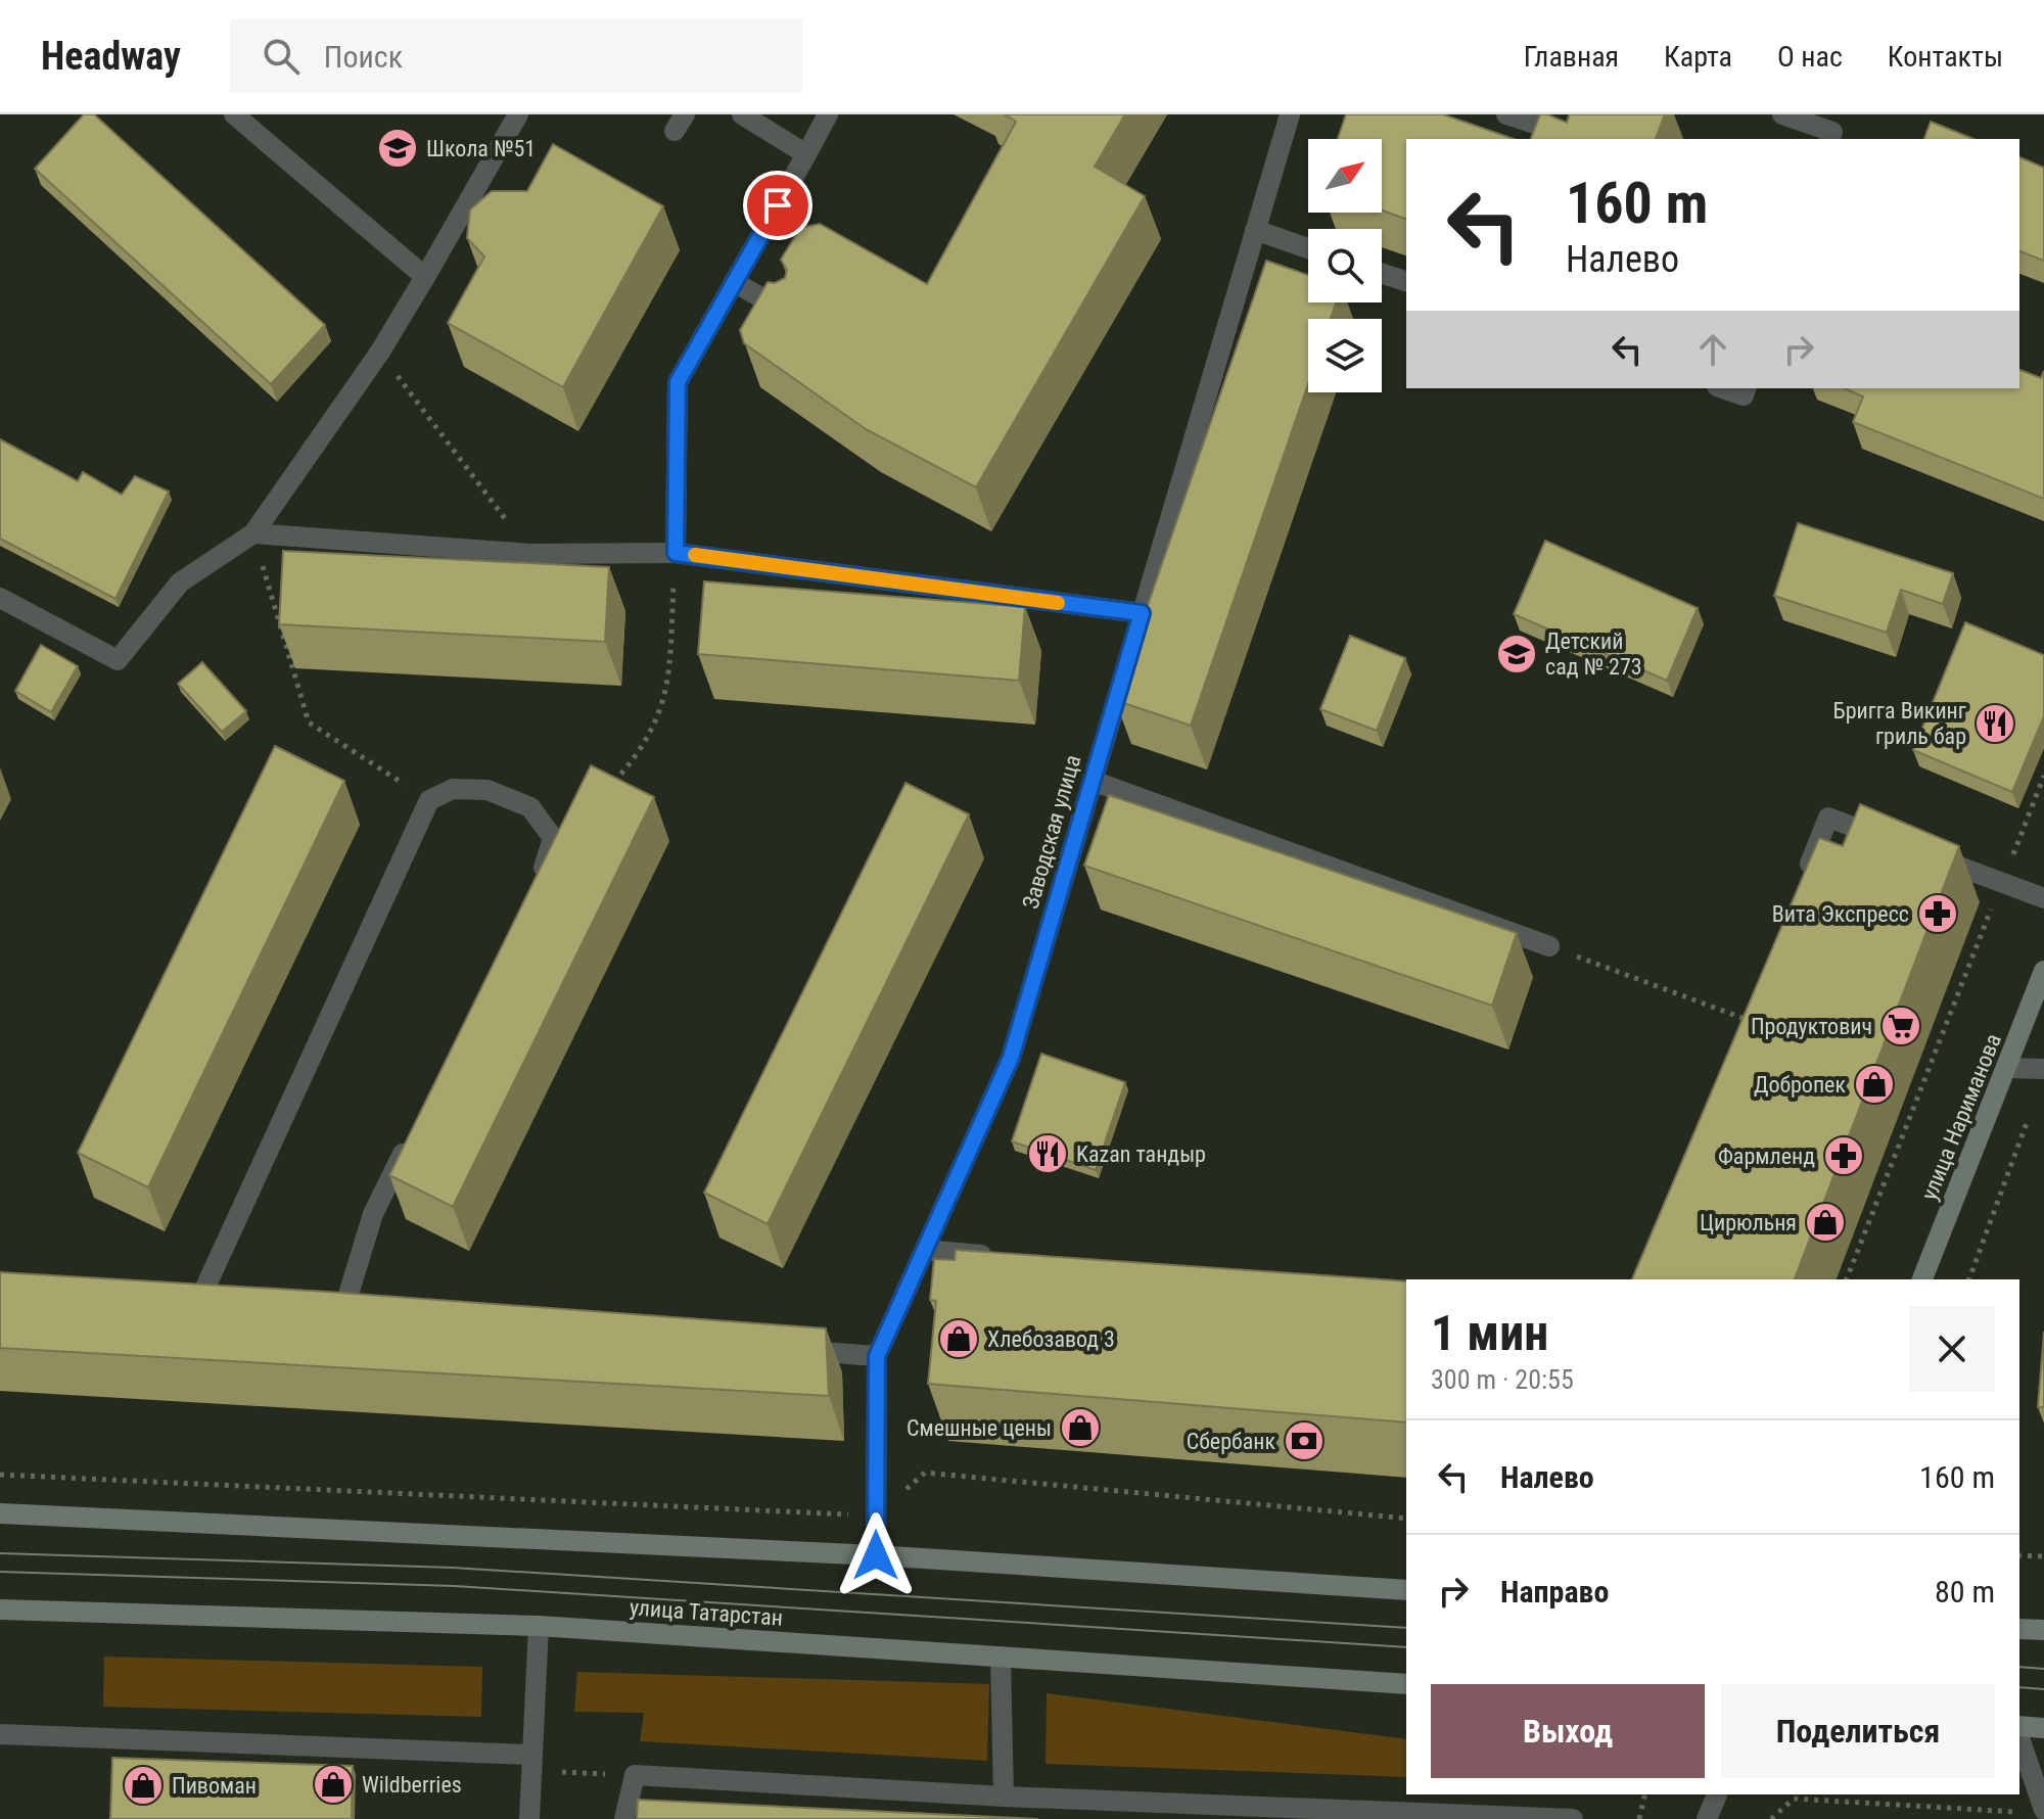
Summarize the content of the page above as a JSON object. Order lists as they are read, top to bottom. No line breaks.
{"streets":{"main road":["улица Нариманова","улица Татарстан"],"street":["Заводская улица"]},"places":{"school or university":["Школа №51","Детский сад № 273"],"restaurant":["Бригга Викинг гриль бар","Kazan тандыр"],"pharmacy":["Вита Экспресс","Фармленд"],"supermarket":["Продуктович"],"shop":["Добропек","Цирюльня","Хлебозавод 3","Смешные цены","Wildberries","Пивоман"],"bank":["Сбербанк"]},"north":"top right","page":{"header":"Headway","search":"Поиск","nav":["Главная","Карта","О нас","Контакты"],"turn":["160 m","Налево"],"heading":["1 мин","300 m · 20:55"],"list":[{"name":"Налево","value":"160 m"},{"name":"Направо","value":"80 m"}],"buttons":["Выход","Поделиться"]}}
